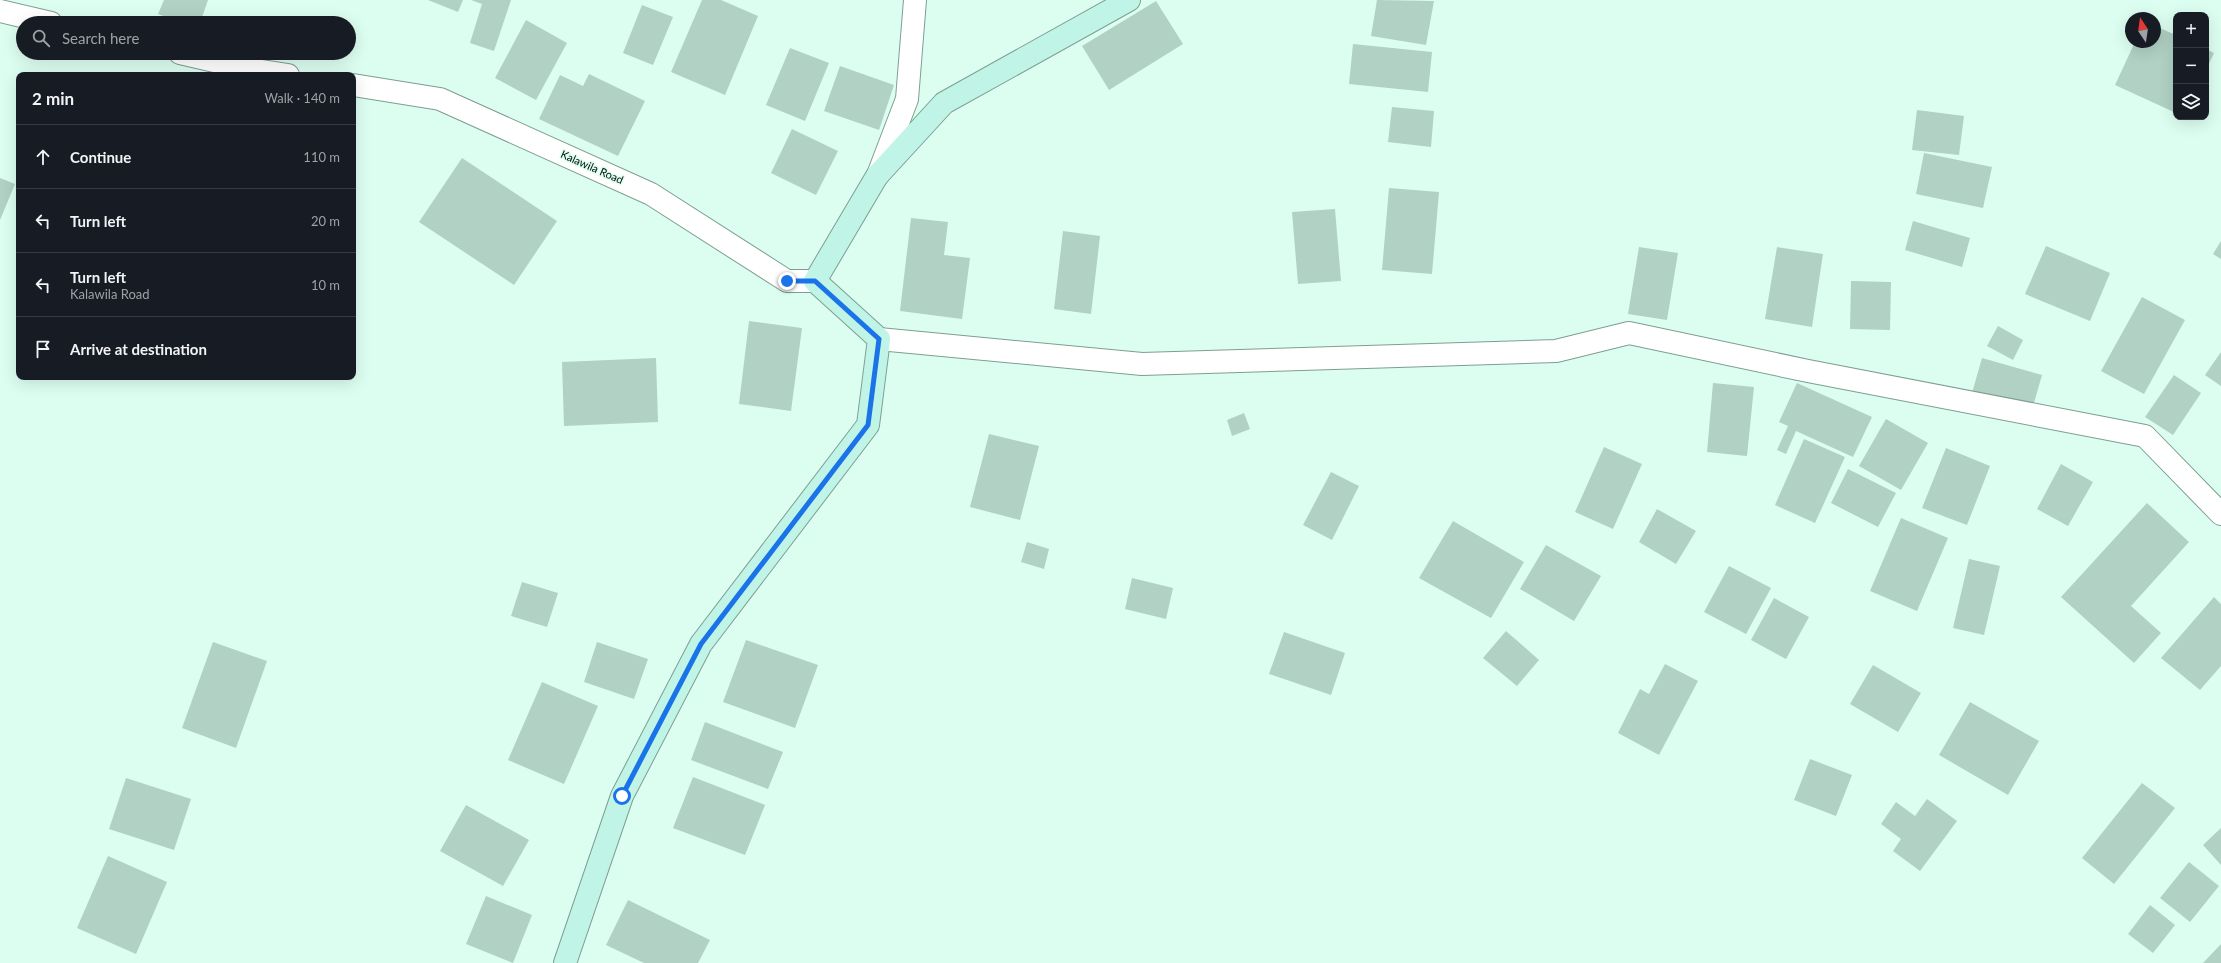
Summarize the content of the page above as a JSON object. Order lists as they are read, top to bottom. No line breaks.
{"streets":{"street":["Kalawila Road"]},"north":"top","page":{"map_buttons":["+","−"],"search":"Search here","heading":["2 min","Walk · 140 m"],"list":[["Continue","110 m"],["Turn left","20 m"],["Turn left","Kalawila Road","10 m"],"Arrive at destination"]}}
